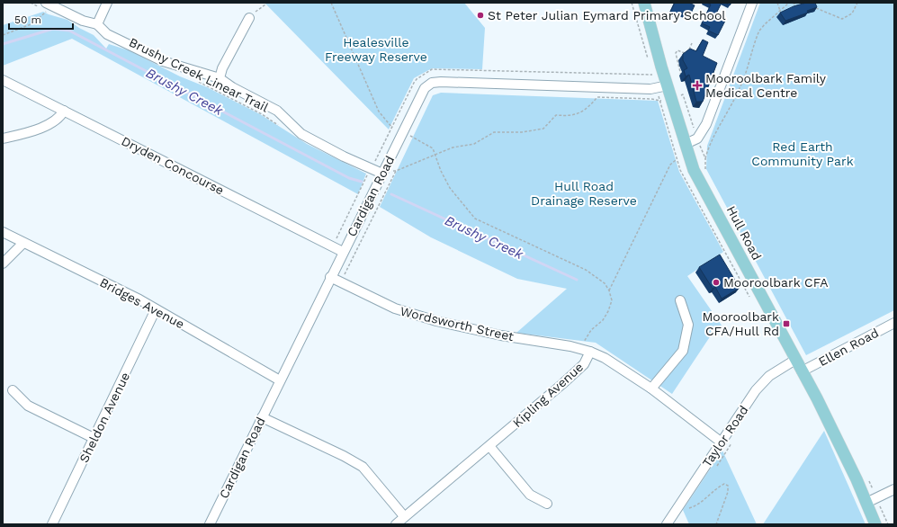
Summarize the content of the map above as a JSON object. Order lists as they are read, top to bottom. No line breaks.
{"streets":{"main road":["Hull Road"],"street":["Dryden Concourse","Cardigan Road","Bridges Avenue","Wordsworth Street","Ellen Road","Kipling Avenue","Sheldon Avenue","Taylor Road"],"path":["Brushy Creek Linear Trail"]},"crossings":[["Dryden Concourse","Cardigan Road"],["Cardigan Road","Hull Road"],["Cardigan Road","Bridges Avenue"],["Cardigan Road","Wordsworth Street"],["Hull Road","Ellen Road"],["Hull Road","Taylor Road"],["Bridges Avenue","Sheldon Avenue"],["Wordsworth Street","Kipling Avenue"],["Kipling Avenue","Taylor Road"]],"water":["Brushy Creek"],"parks":["Healesville Freeway Reserve","Red Earth Community Park","Hull Road Drainage Reserve"],"places":{"other":["St Peter Julian Eymard Primary School","Mooroolbark CFA"],"health":["Mooroolbark Family Medical Centre"],"transit":["Mooroolbark CFA/Hull Rd"]},"scale_bar":"50 m"}
